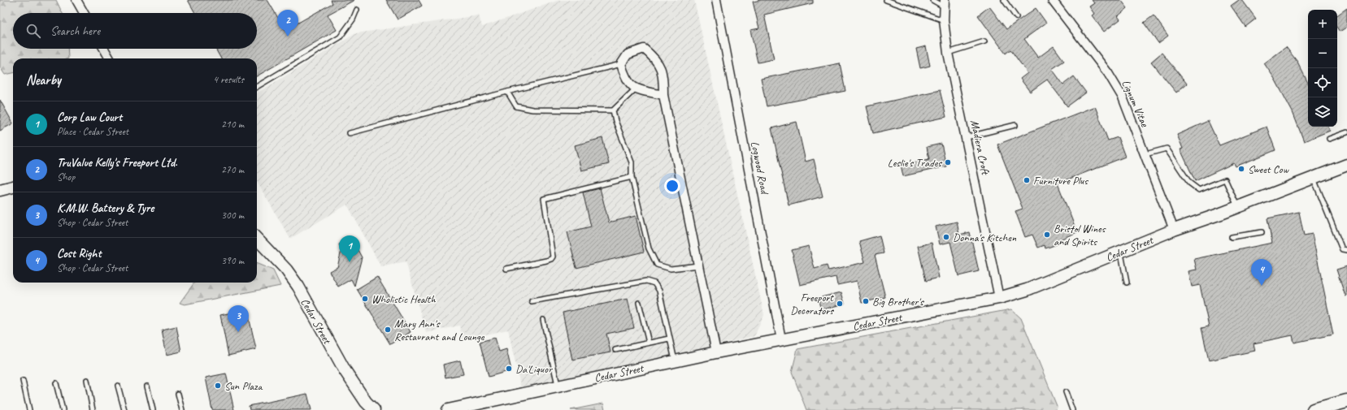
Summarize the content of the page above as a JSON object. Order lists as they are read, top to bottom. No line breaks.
{"streets":{"main road":["Cedar Street"],"street":["Lignum Vitae","Madiera Croft","Logwood Road"]},"crossings":[["Lignum Vitae","Cedar Street"],["Madiera Croft","Cedar Street"],["Logwood Road","Cedar Street"]],"places":["Leslie's Trades","Sweet Cow","Furniture Plus","Bristol Wines and Spirits","Donna's Kitchen","Wholistic Health","Big Brother's","Freeport Decorators","Mary Ann's Restaurant and Lounge","Da'Liquor","Sun Plaza"],"page":{"map_buttons":["+","−"],"pins":["2","1","4","3"],"search":"Search here","heading":["Nearby","4 results"],"list":[{"mark":"1","name":"Corp Law Court","note":"Place · Cedar Street","value":"210 m"},{"mark":"2","name":"TruValue Kelly's Freeport Ltd.","note":"Shop","value":"270 m"},{"mark":"3","name":"K.M.W. Battery & Tyre","note":"Shop · Cedar Street","value":"300 m"},{"mark":"4","name":"Cost Right","note":"Shop · Cedar Street","value":"390 m"}]}}
